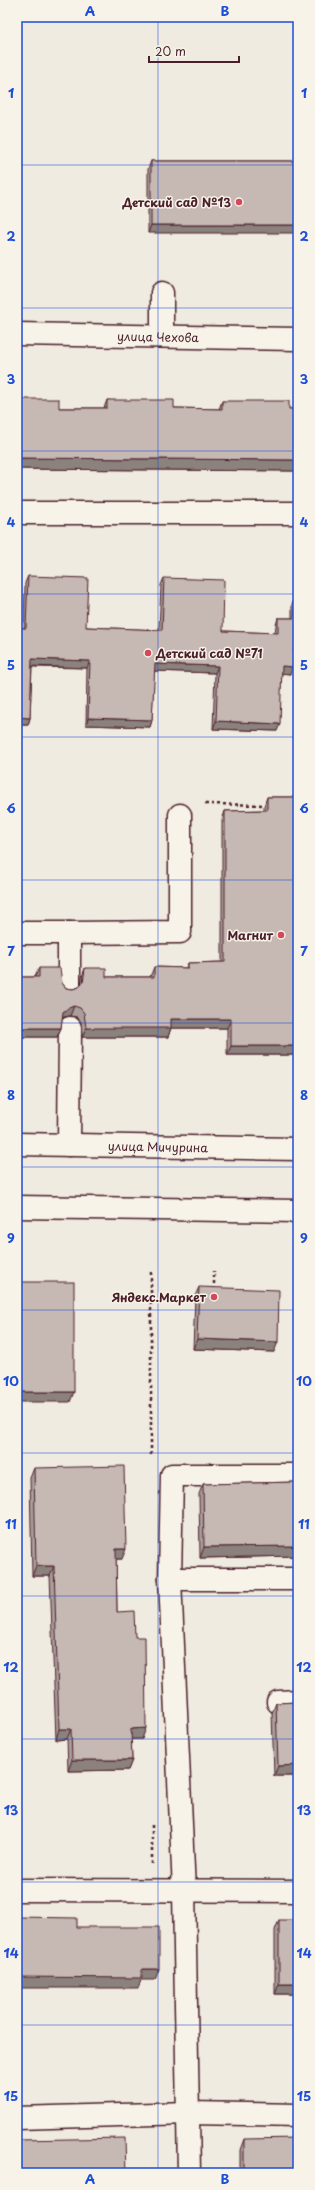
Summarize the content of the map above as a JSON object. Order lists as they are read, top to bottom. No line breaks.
{"streets":{"street":["улица Чехова","улица Мичурина"]},"places":["Детский сад №13","Детский сад №71","Магнит","Яндекс.Маркет"],"scale_bar":"20 m","grid":{"columns":["A","B"],"rows":["1","2","3","4","5","6","7","8","9","10","11","12","13","14","15"]}}
